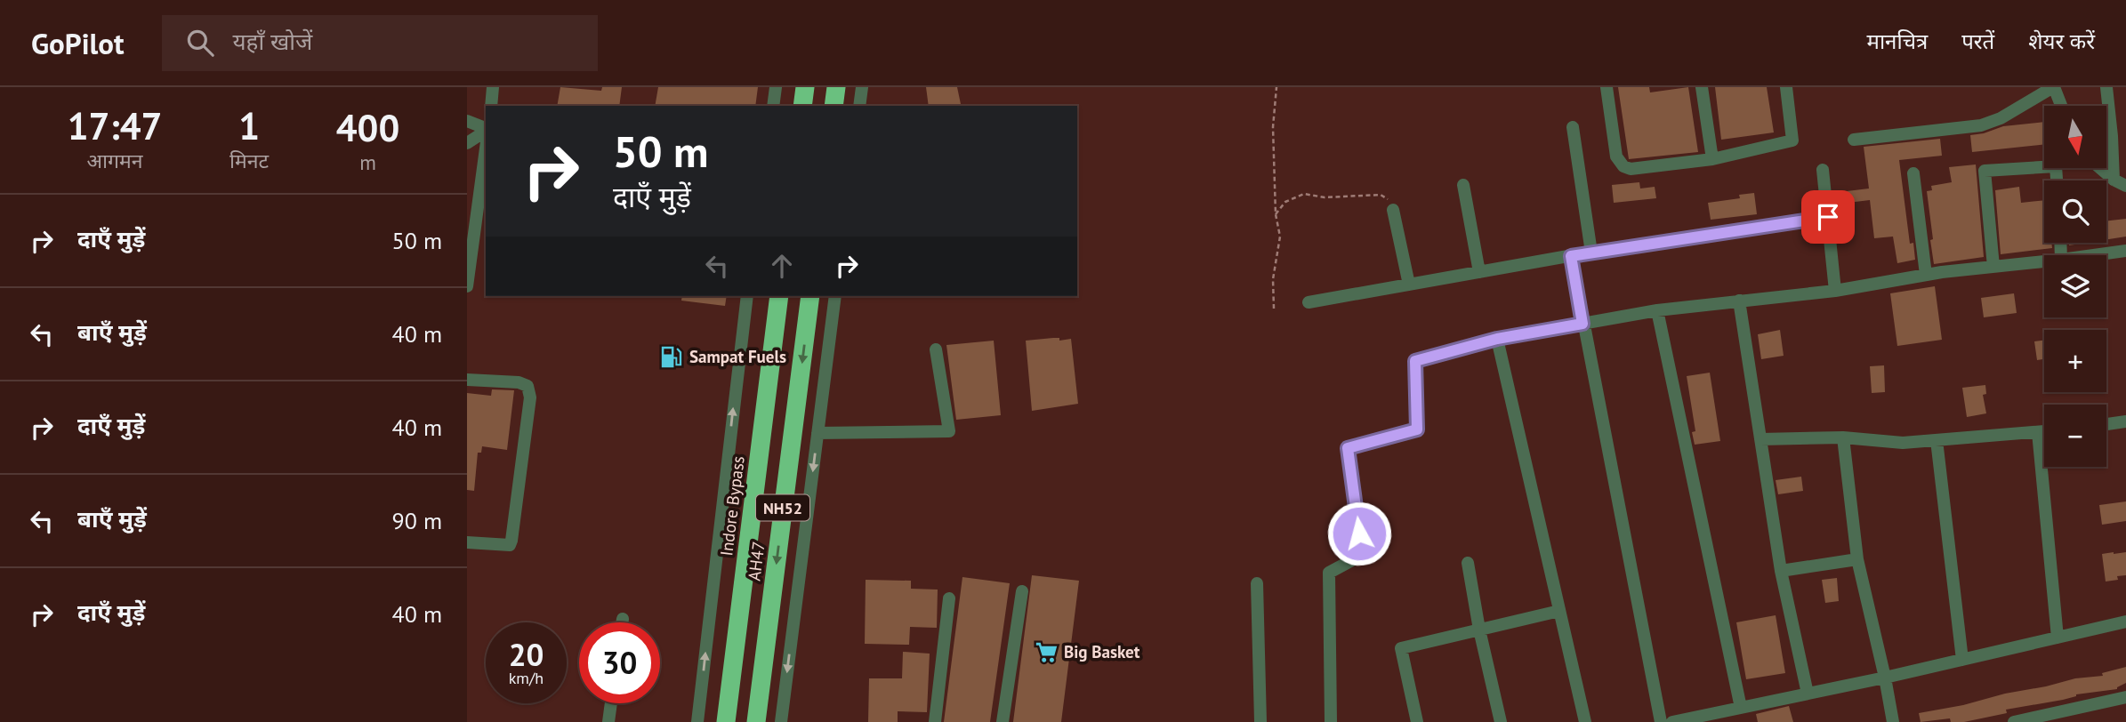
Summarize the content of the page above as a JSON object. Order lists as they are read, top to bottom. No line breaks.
{"streets":{"highway":["Indore Bypass","NH52","AH47"]},"one_way":["AH47"],"places":{"fuel station":["Sampat Fuels"],"supermarket":["Big Basket"]},"north":"bottom","page":{"header":"GoPilot","search":"यहाँ खोजें","nav":["मानचित्र","परतें","शेयर करें"],"eta":["17:47","आगमन","1","मिनट","400","m"],"map_buttons":["+","−"],"turn":["50 m","दाएँ मुड़ें"],"list":[{"name":"दाएँ मुड़ें","value":"50 m"},{"name":"बाएँ मुड़ें","value":"40 m"},{"name":"दाएँ मुड़ें","value":"40 m"},{"name":"बाएँ मुड़ें","value":"90 m"},{"name":"दाएँ मुड़ें","value":"40 m"}],"speed":"20 km/h","limit":"30"}}
